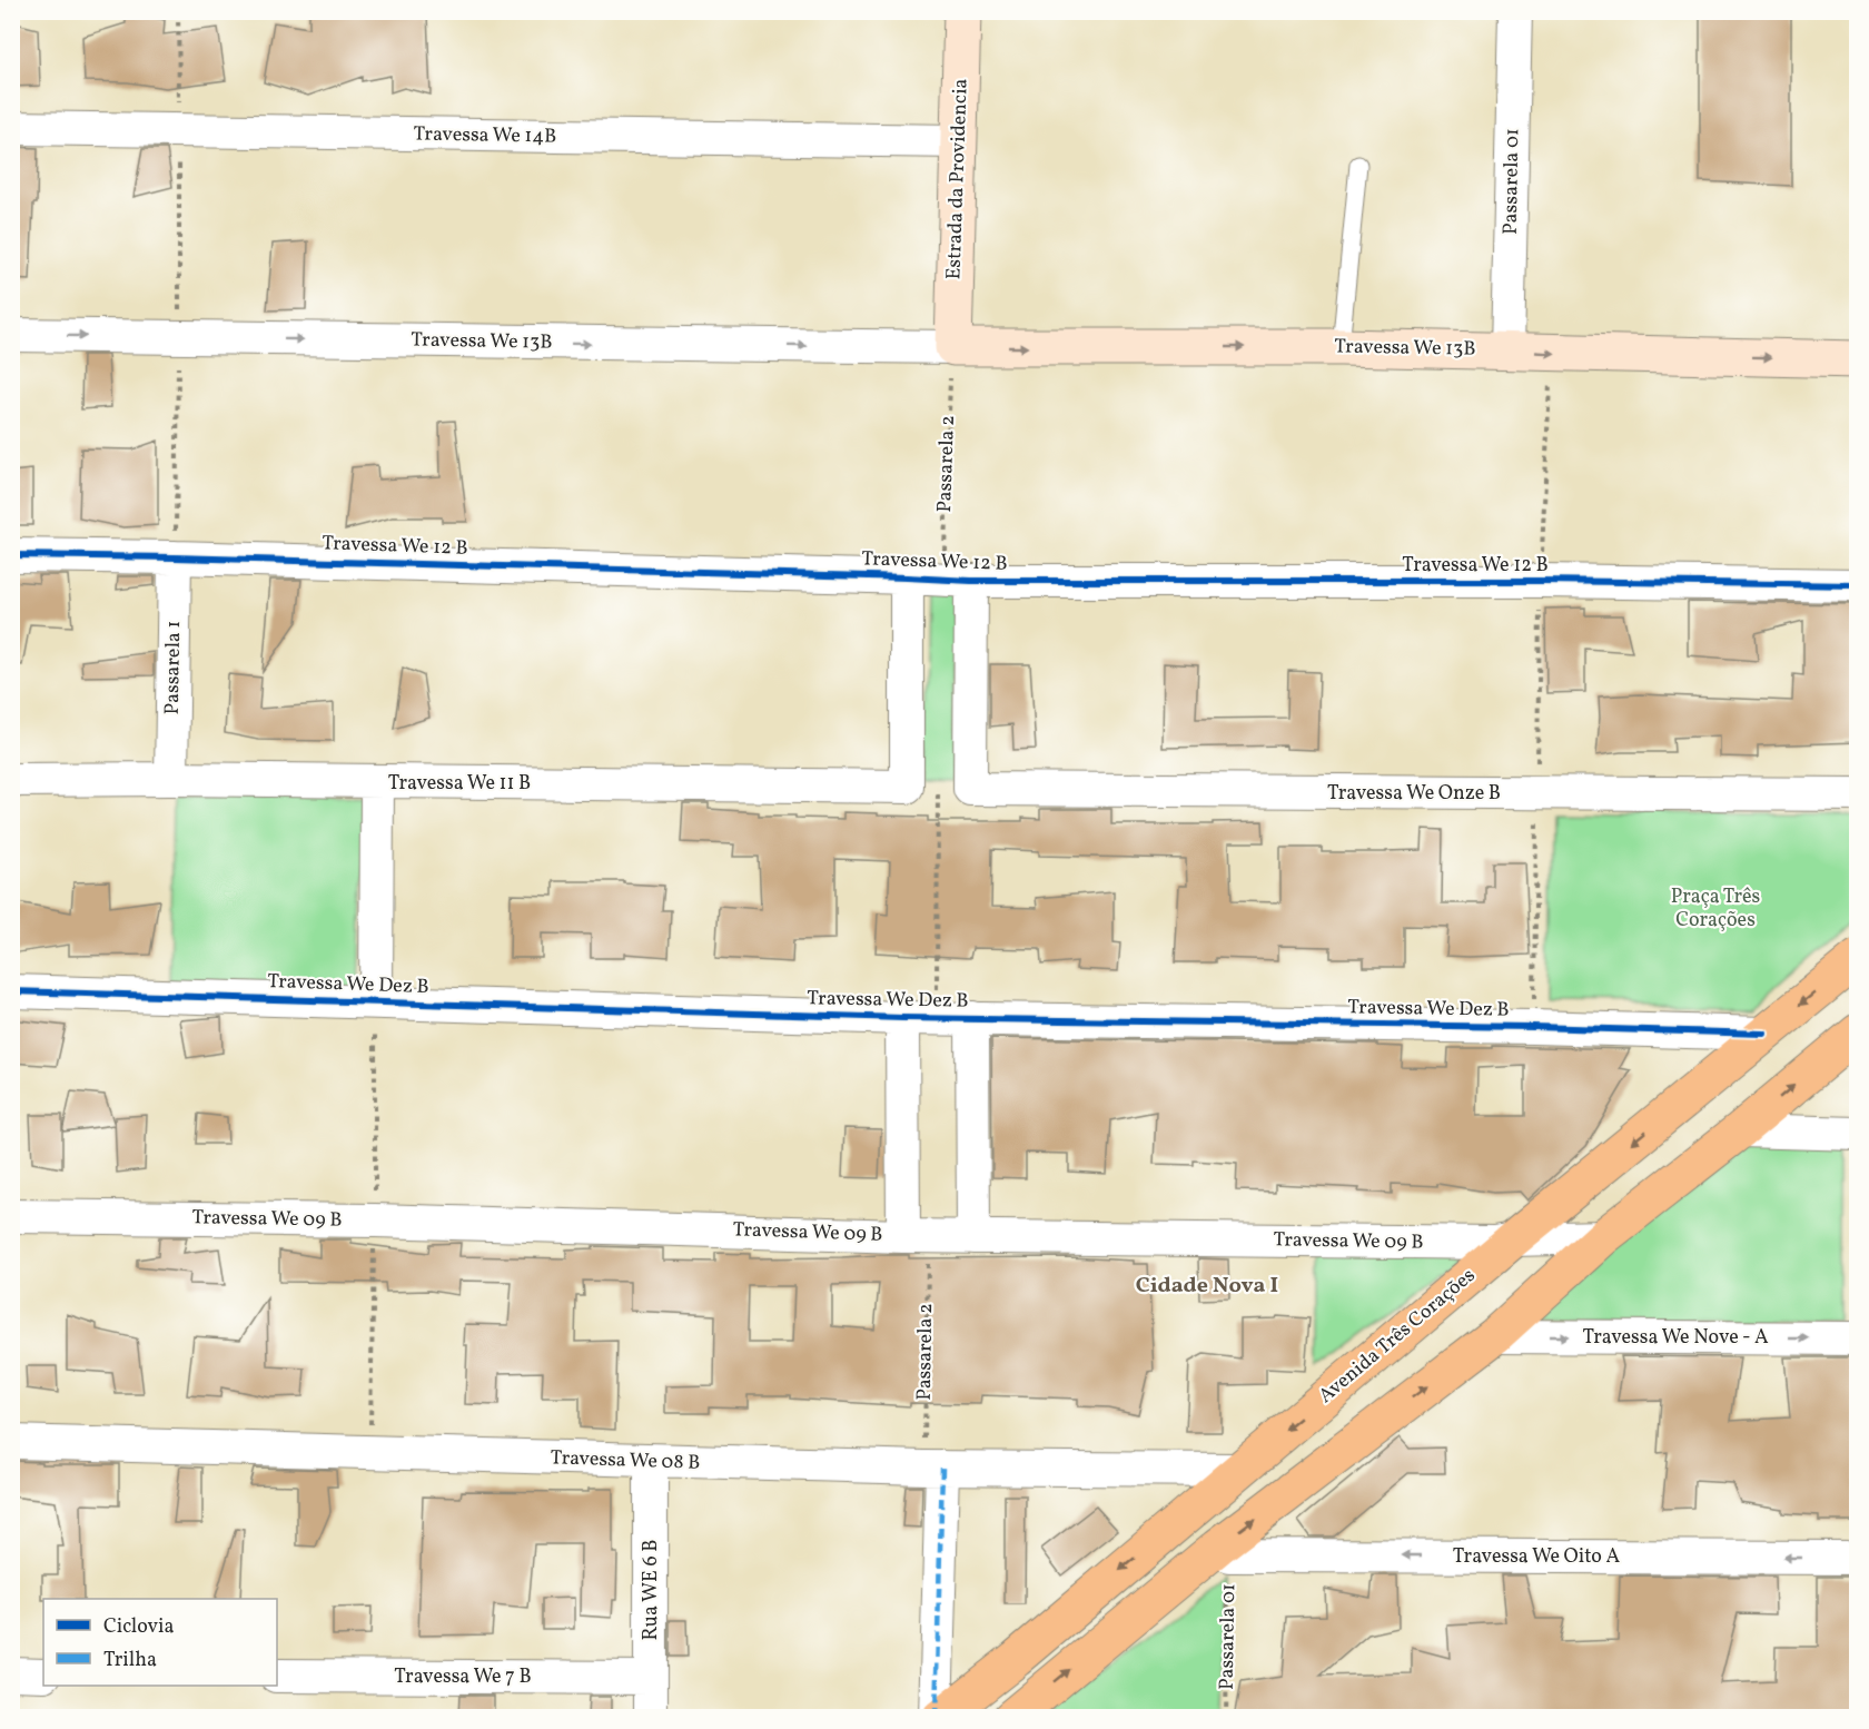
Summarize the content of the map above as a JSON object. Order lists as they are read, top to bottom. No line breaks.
{"streets":{"main road":["Estrada da Providencia","Travessa We 13B","Avenida Três Corações"],"street":["Travessa We 14B","Passarela 01","Travessa We 12 B","Passarela 1","Travessa We 11 B","Travessa We Onze B","Travessa We Dez B","Travessa We 09 B","Travessa We Nove - A","Travessa We 08 B","Travessa We Oito A","Rua WE 6 B","Travessa We 7 B"],"path":["Passarela 2"]},"crossings":[["Travessa We 14B","Estrada da Providencia"],["Estrada da Providencia","Travessa We 13B"],["Estrada da Providencia","Passarela 2"],["Passarela 01","Travessa We 13B"],["Passarela 01","Travessa We Oito A"],["Travessa We 13B","Passarela 2"],["Passarela 2","Travessa We 12 B"],["Passarela 2","Travessa We 09 B"],["Passarela 2","Travessa We 08 B"],["Travessa We 12 B","Passarela 1"],["Passarela 1","Travessa We 11 B"],["Travessa We 11 B","Travessa We Onze B"],["Travessa We Dez B","Avenida Três Corações"],["Travessa We 09 B","Avenida Três Corações"],["Avenida Três Corações","Travessa We 08 B"],["Travessa We 08 B","Rua WE 6 B"],["Rua WE 6 B","Travessa We 7 B"]],"one_way":["Travessa We 13B","Travessa We Oito A"],"districts":["Cidade Nova I"],"parks":["Praça Três Corações"],"legend":["Ciclovia","Trilha"]}
